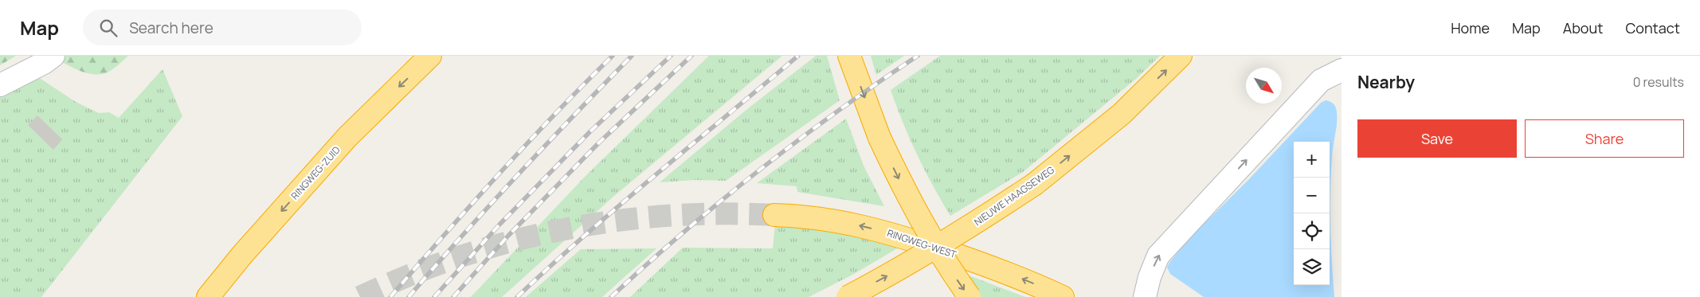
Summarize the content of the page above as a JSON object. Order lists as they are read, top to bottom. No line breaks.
{"streets":{"highway":["RINGWEG-ZUID","NIEUWE HAAGSEWEG","RINGWEG-WEST"]},"one_way":["RINGWEG-ZUID","NIEUWE HAAGSEWEG","RINGWEG-WEST"],"north":"bottom right","page":{"header":"Map","search":"Search here","nav":["Home","Map","About","Contact"],"heading":["Nearby","0 results"],"buttons":["Save","Share"],"map_buttons":["+","−"]}}
